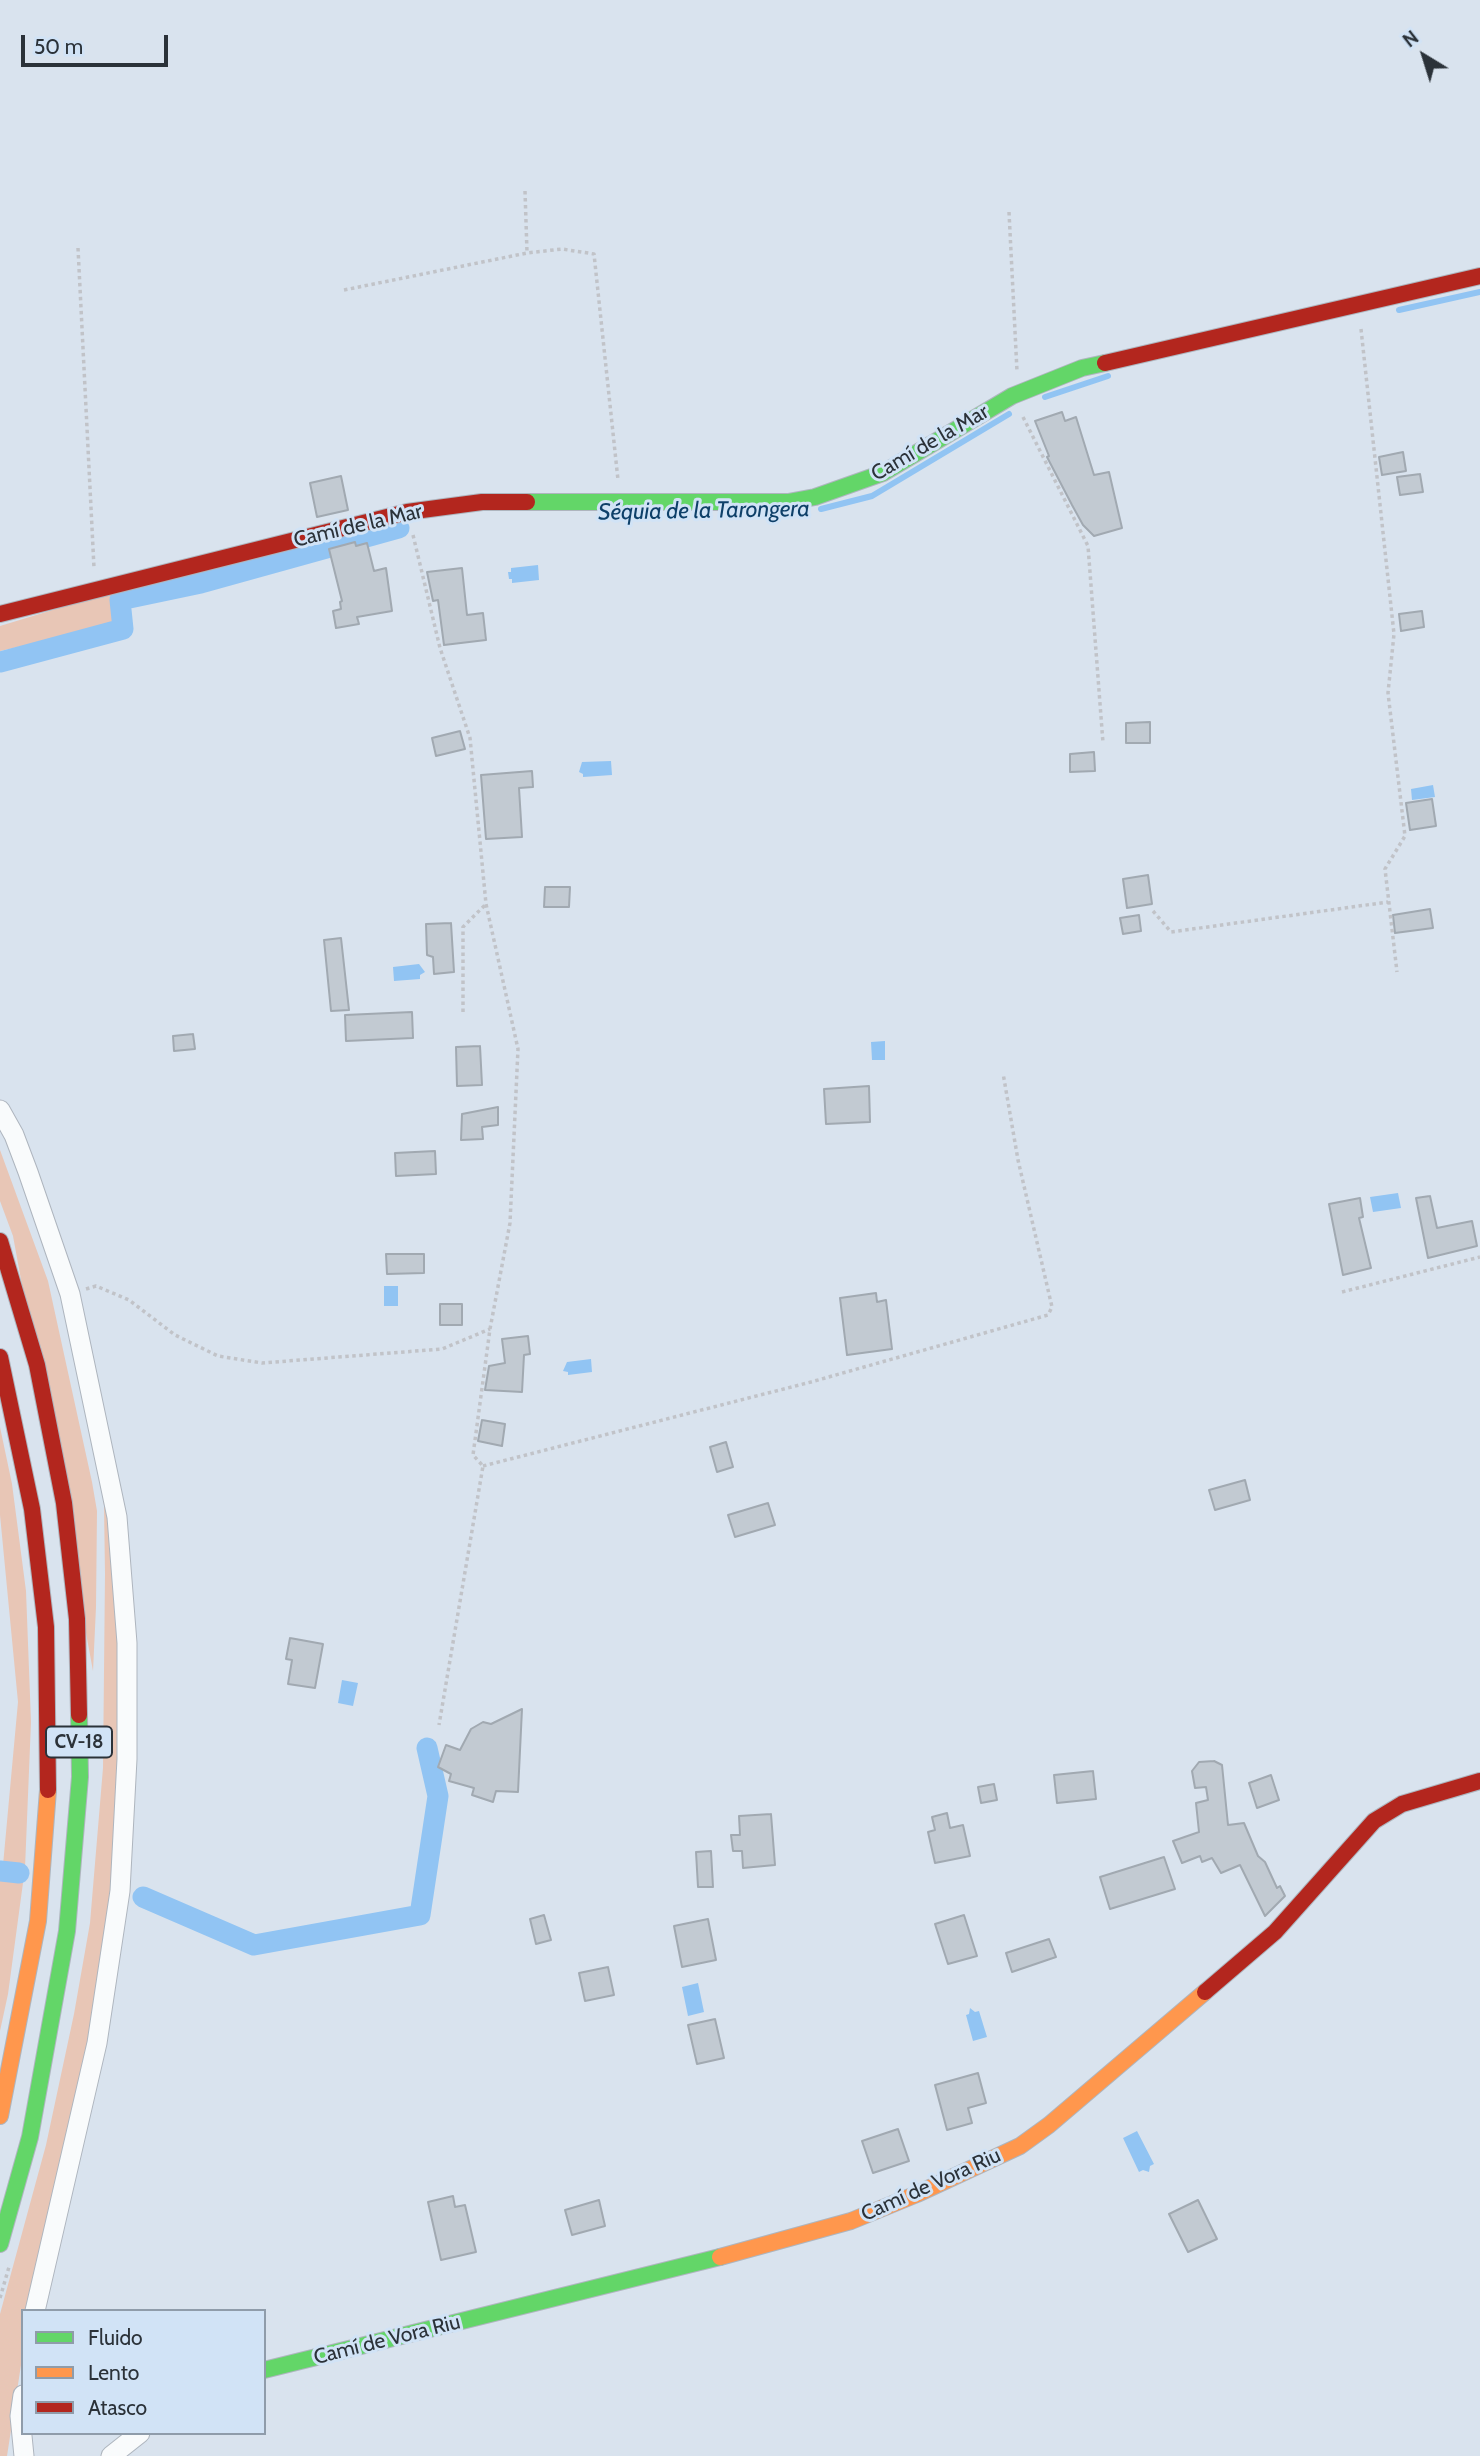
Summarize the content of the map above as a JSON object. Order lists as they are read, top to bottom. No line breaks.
{"streets":{"street":["Camí de la Mar","CV-18","Camí de Vora Riu"]},"water":["Séquia de la Tarongera"],"legend":["Fluido","Lento","Atasco"],"scale_bar":"50 m","north":"top left"}
